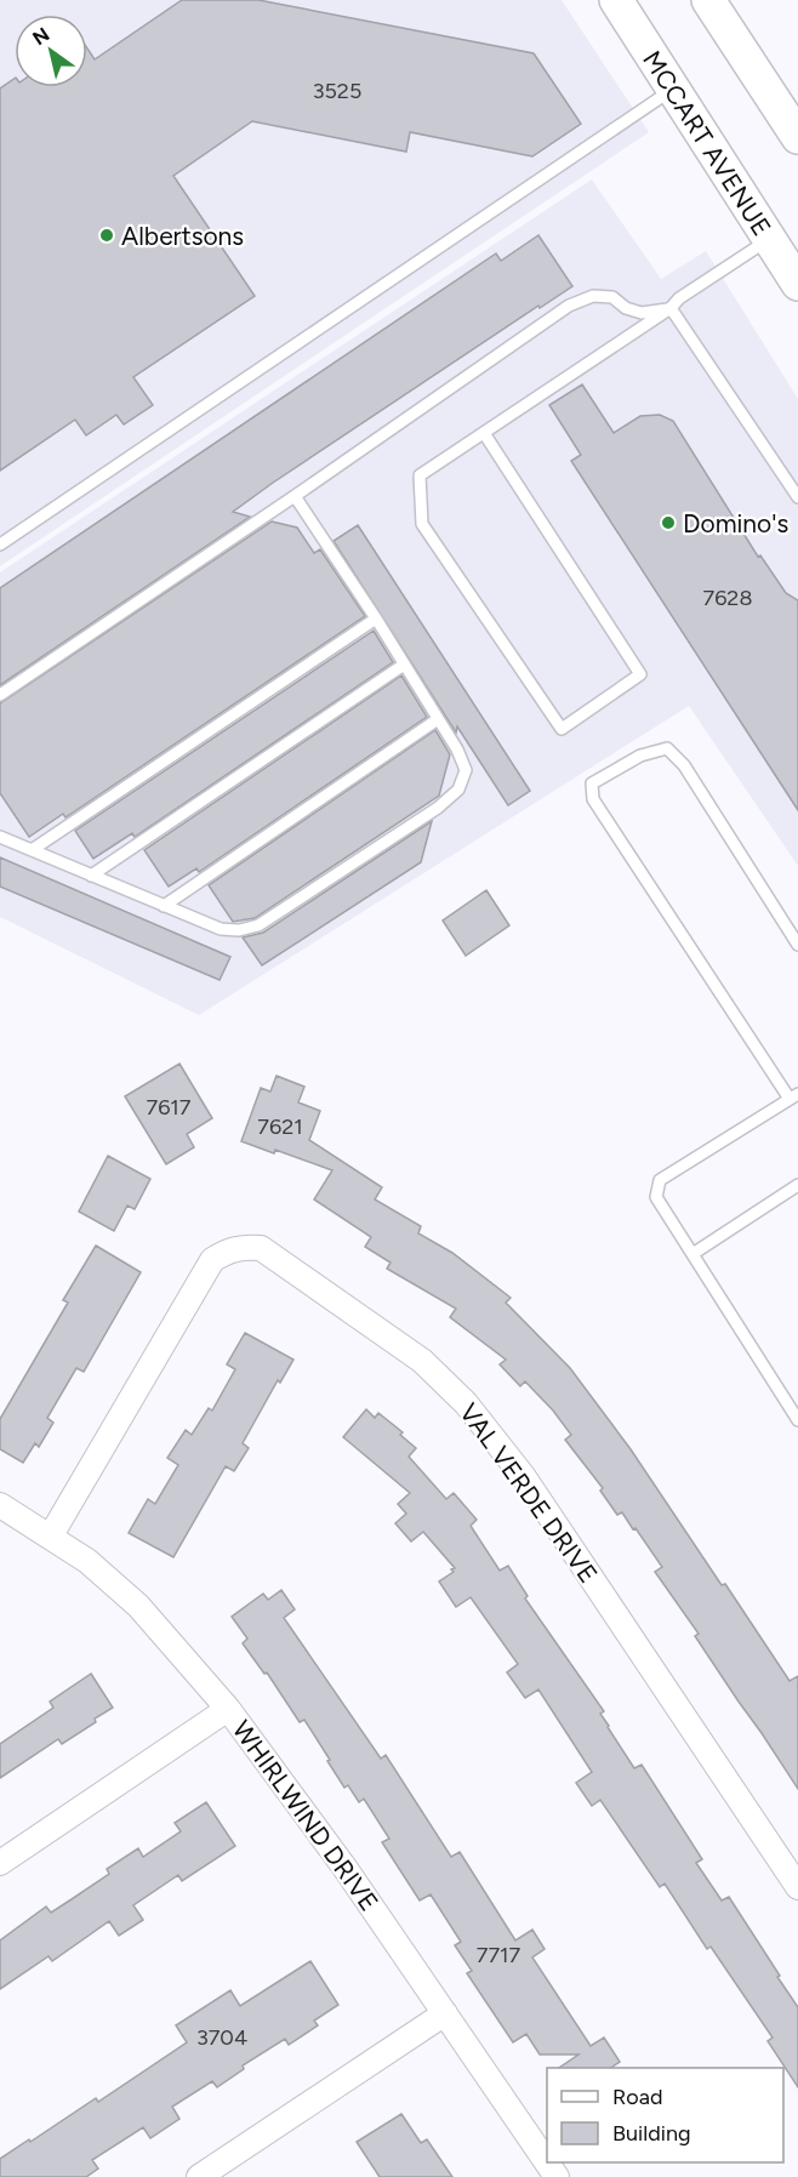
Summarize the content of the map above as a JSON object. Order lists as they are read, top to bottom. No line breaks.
{"streets":{"main road":["MCCART AVENUE"],"street":["VAL VERDE DRIVE","WHIRLWIND DRIVE"]},"crossings":[["VAL VERDE DRIVE","WHIRLWIND DRIVE"]],"places":["Albertsons","Domino's"],"house_numbers":["3525","7628","7617","7621","7717","3704"],"legend":["Road","Building"],"north":"top left"}
